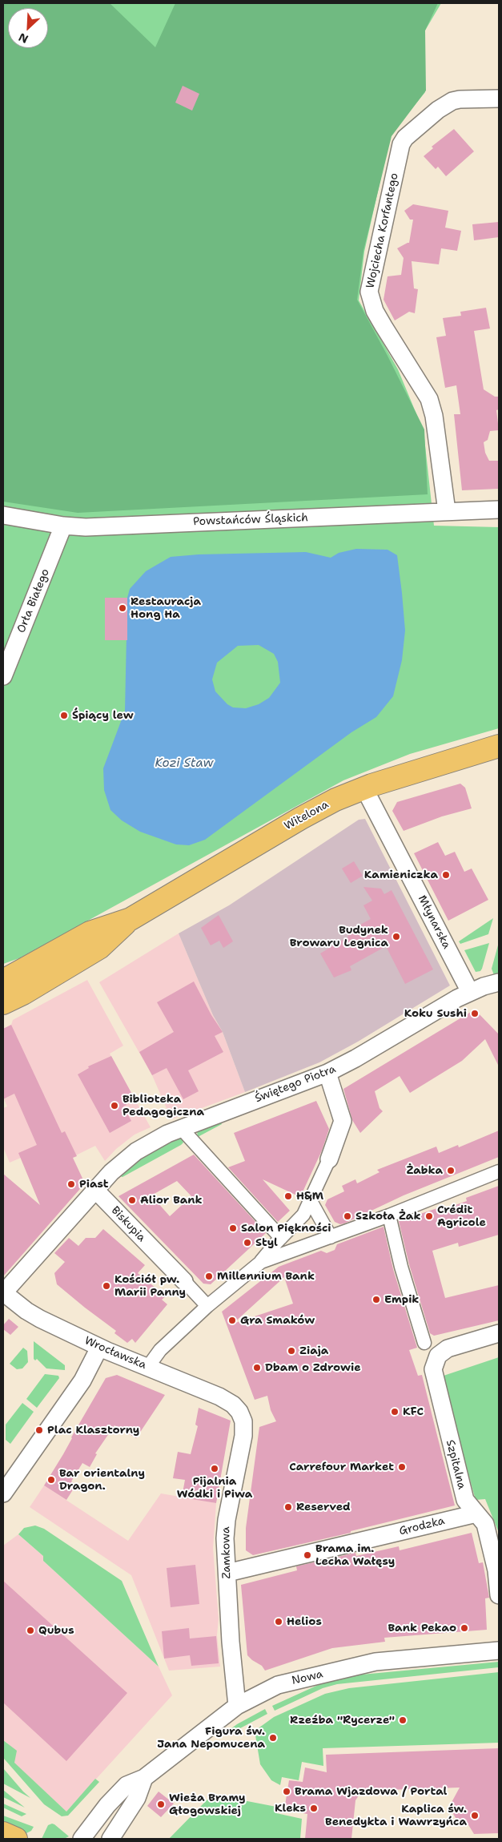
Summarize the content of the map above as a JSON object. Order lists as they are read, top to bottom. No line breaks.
{"streets":{"main road":["Witelona"],"street":["Wojciecha Korfantego","Powstańców Śląskich","Orła Białego","Młynarska","Świętego Piotra","Biskupia","Wrocławska","Szpitalna","Grodzka","Zamkowa","Nowa"]},"crossings":[["Wojciecha Korfantego","Powstańców Śląskich"],["Powstańców Śląskich","Orła Białego"],["Witelona","Młynarska"],["Młynarska","Świętego Piotra"],["Świętego Piotra","Biskupia"],["Wrocławska","Zamkowa"],["Szpitalna","Grodzka"],["Grodzka","Zamkowa"],["Zamkowa","Nowa"]],"water":["Kozi Staw"],"places":["Restauracja Hong Ha","Śpiący lew","Kamieniczka","Budynek Browaru Legnica","Koku Sushi","Biblioteka Pedagogiczna","Żabka","Piast","H&M","Alior Bank","Szkoła Żak","Crédit Agricole","Salon Piękności","Styl","Millennium Bank","Kościół pw. Marii Panny","Empik","Gra Smaków","Ziaja","Dbam o Zdrowie","KFC","Plac Klasztorny","Carrefour Market","Pijalnia Wódki i Piwa","Bar orientalny Dragon.","Reserved","Brama im. Lecha Wałęsy","Helios","Bank Pekao","Qubus","Rzeźba \"Rycerze\"","Figura św. Jana Nepomucena","Brama Wjazdowa / Portal","Wieża Bramy Głogowskiej","Kleks","Kaplica św. Benedykta i Wawrzyńca"],"north":"bottom left"}
